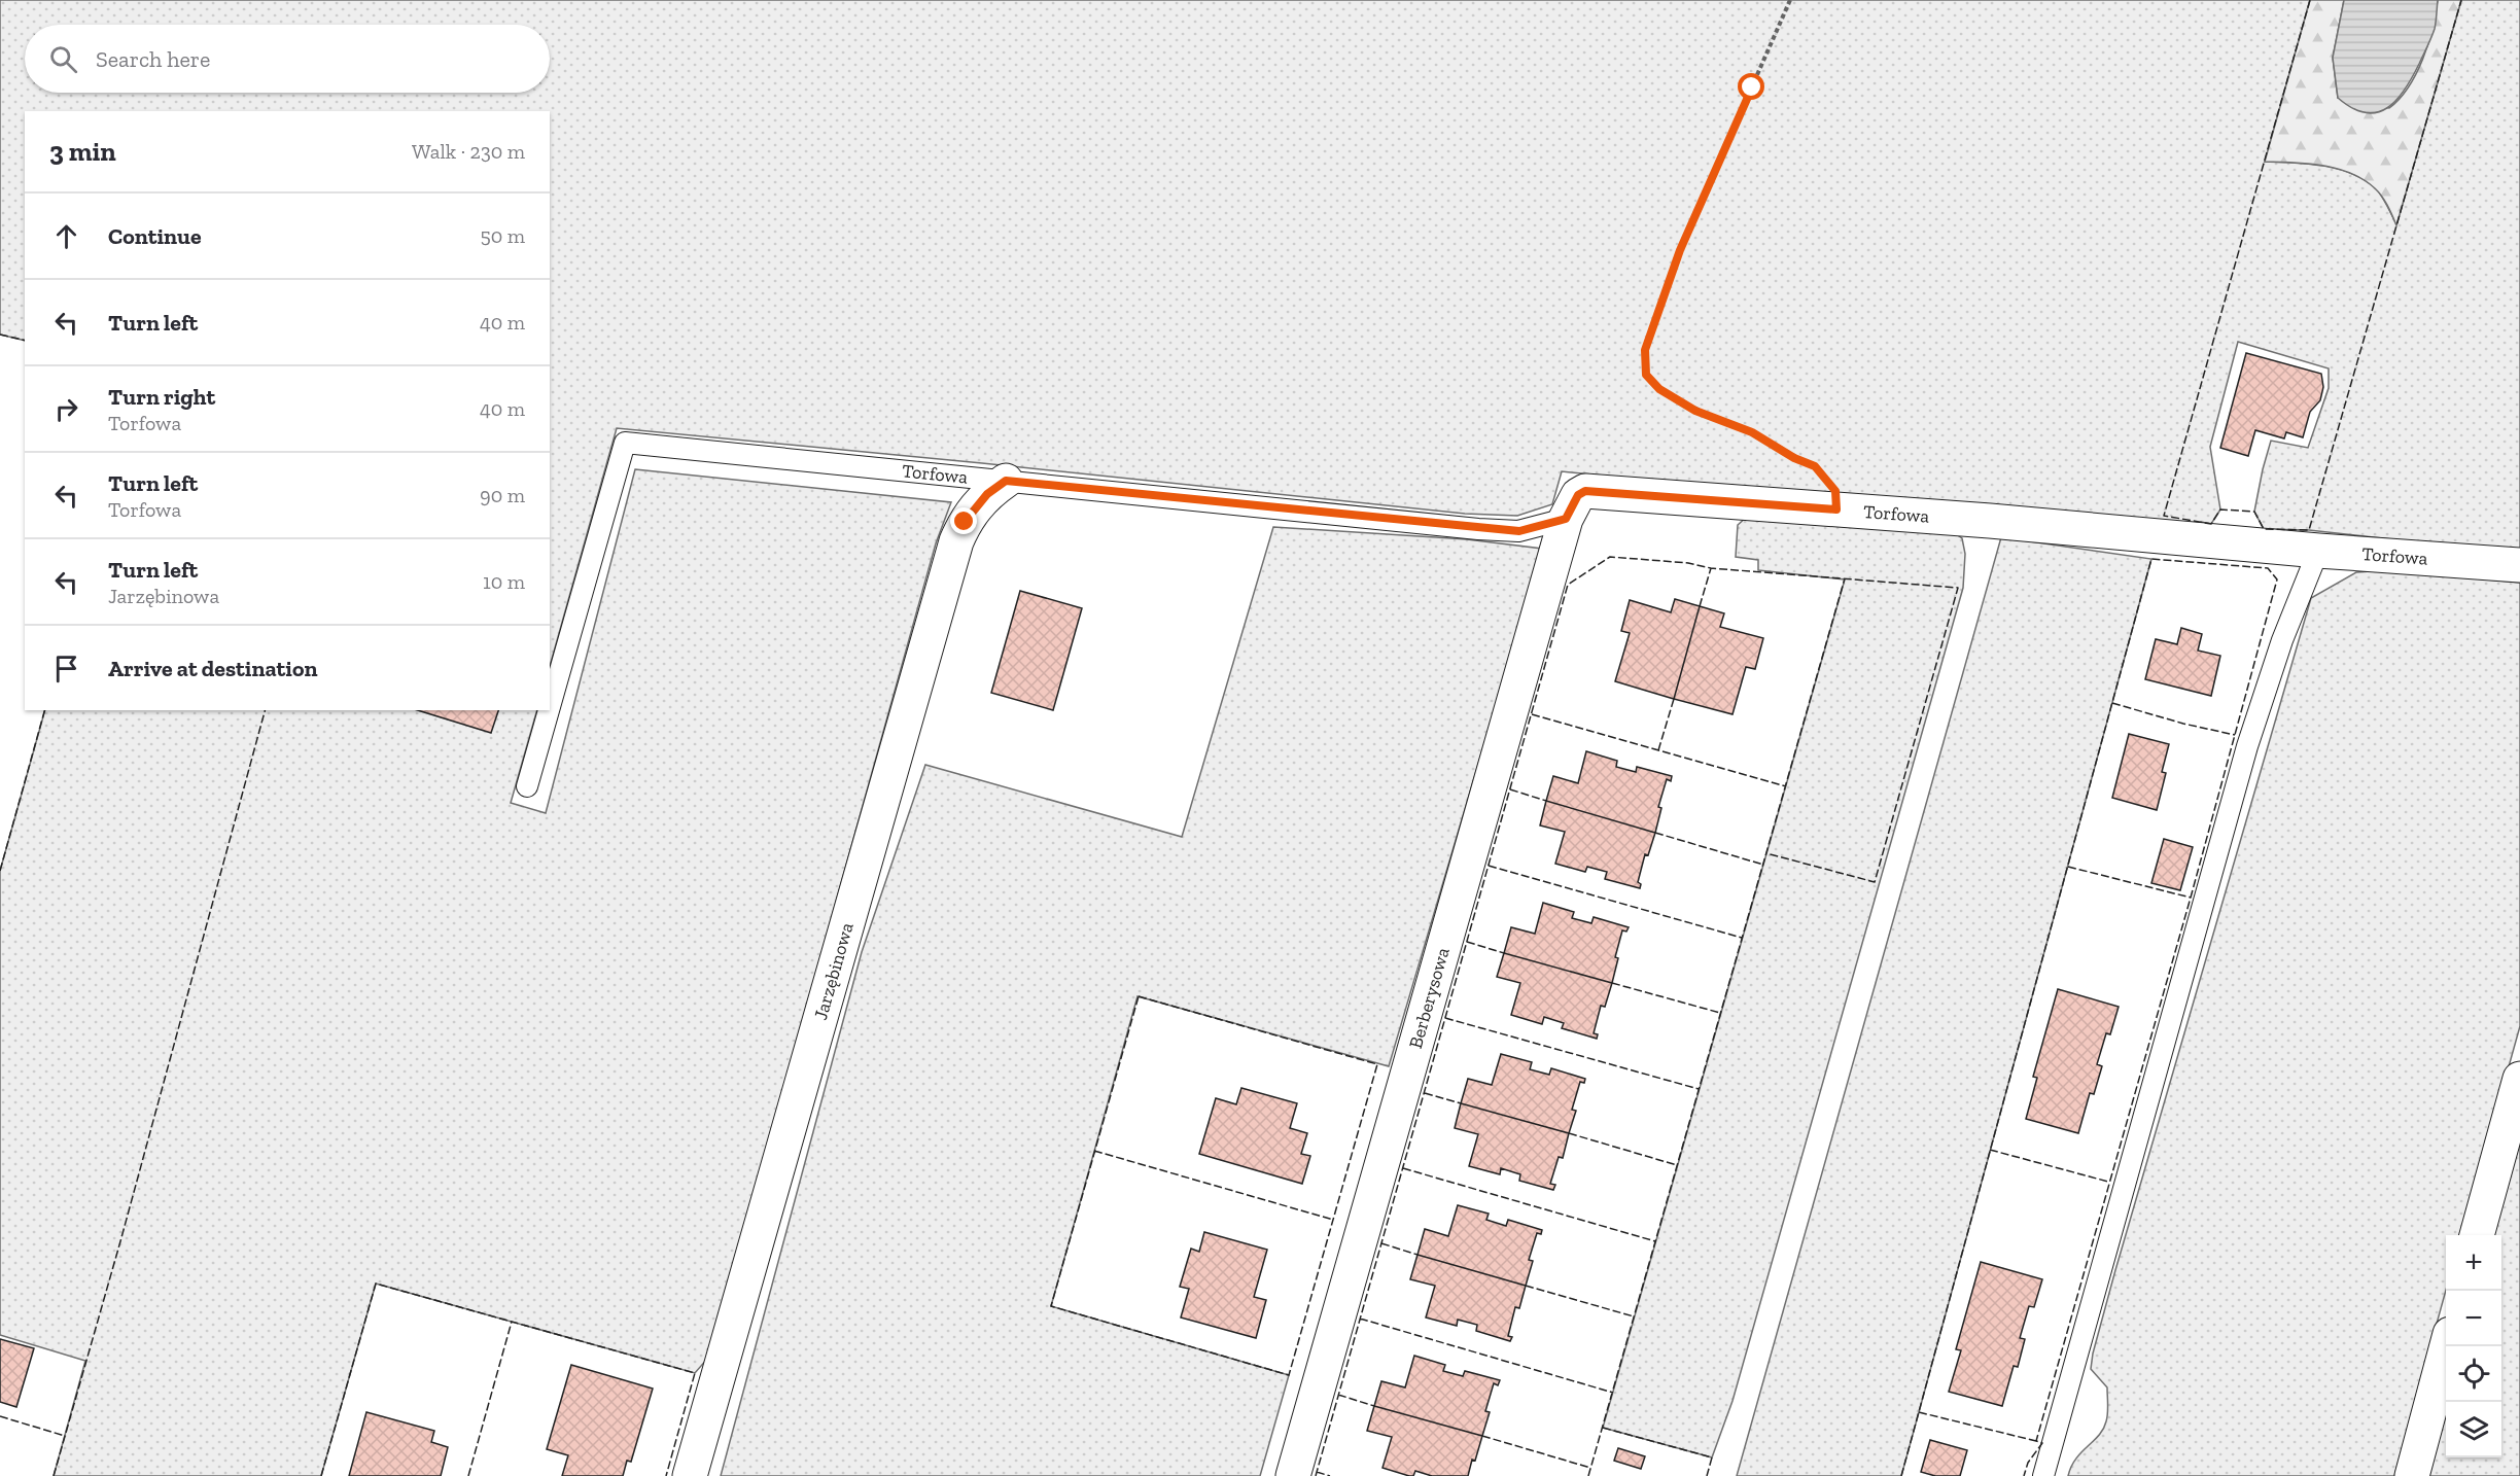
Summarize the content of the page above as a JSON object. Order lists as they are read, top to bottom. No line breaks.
{"streets":{"street":["Torfowa","Jarzębinowa","Berberysowa"]},"crossings":[["Torfowa","Jarzębinowa"],["Torfowa","Berberysowa"]],"page":{"search":"Search here","heading":["3 min","Walk · 230 m"],"list":[["Continue","50 m"],["Turn left","40 m"],["Turn right","Torfowa","40 m"],["Turn left","Torfowa","90 m"],["Turn left","Jarzębinowa","10 m"],"Arrive at destination"],"map_buttons":["+","−"]}}
